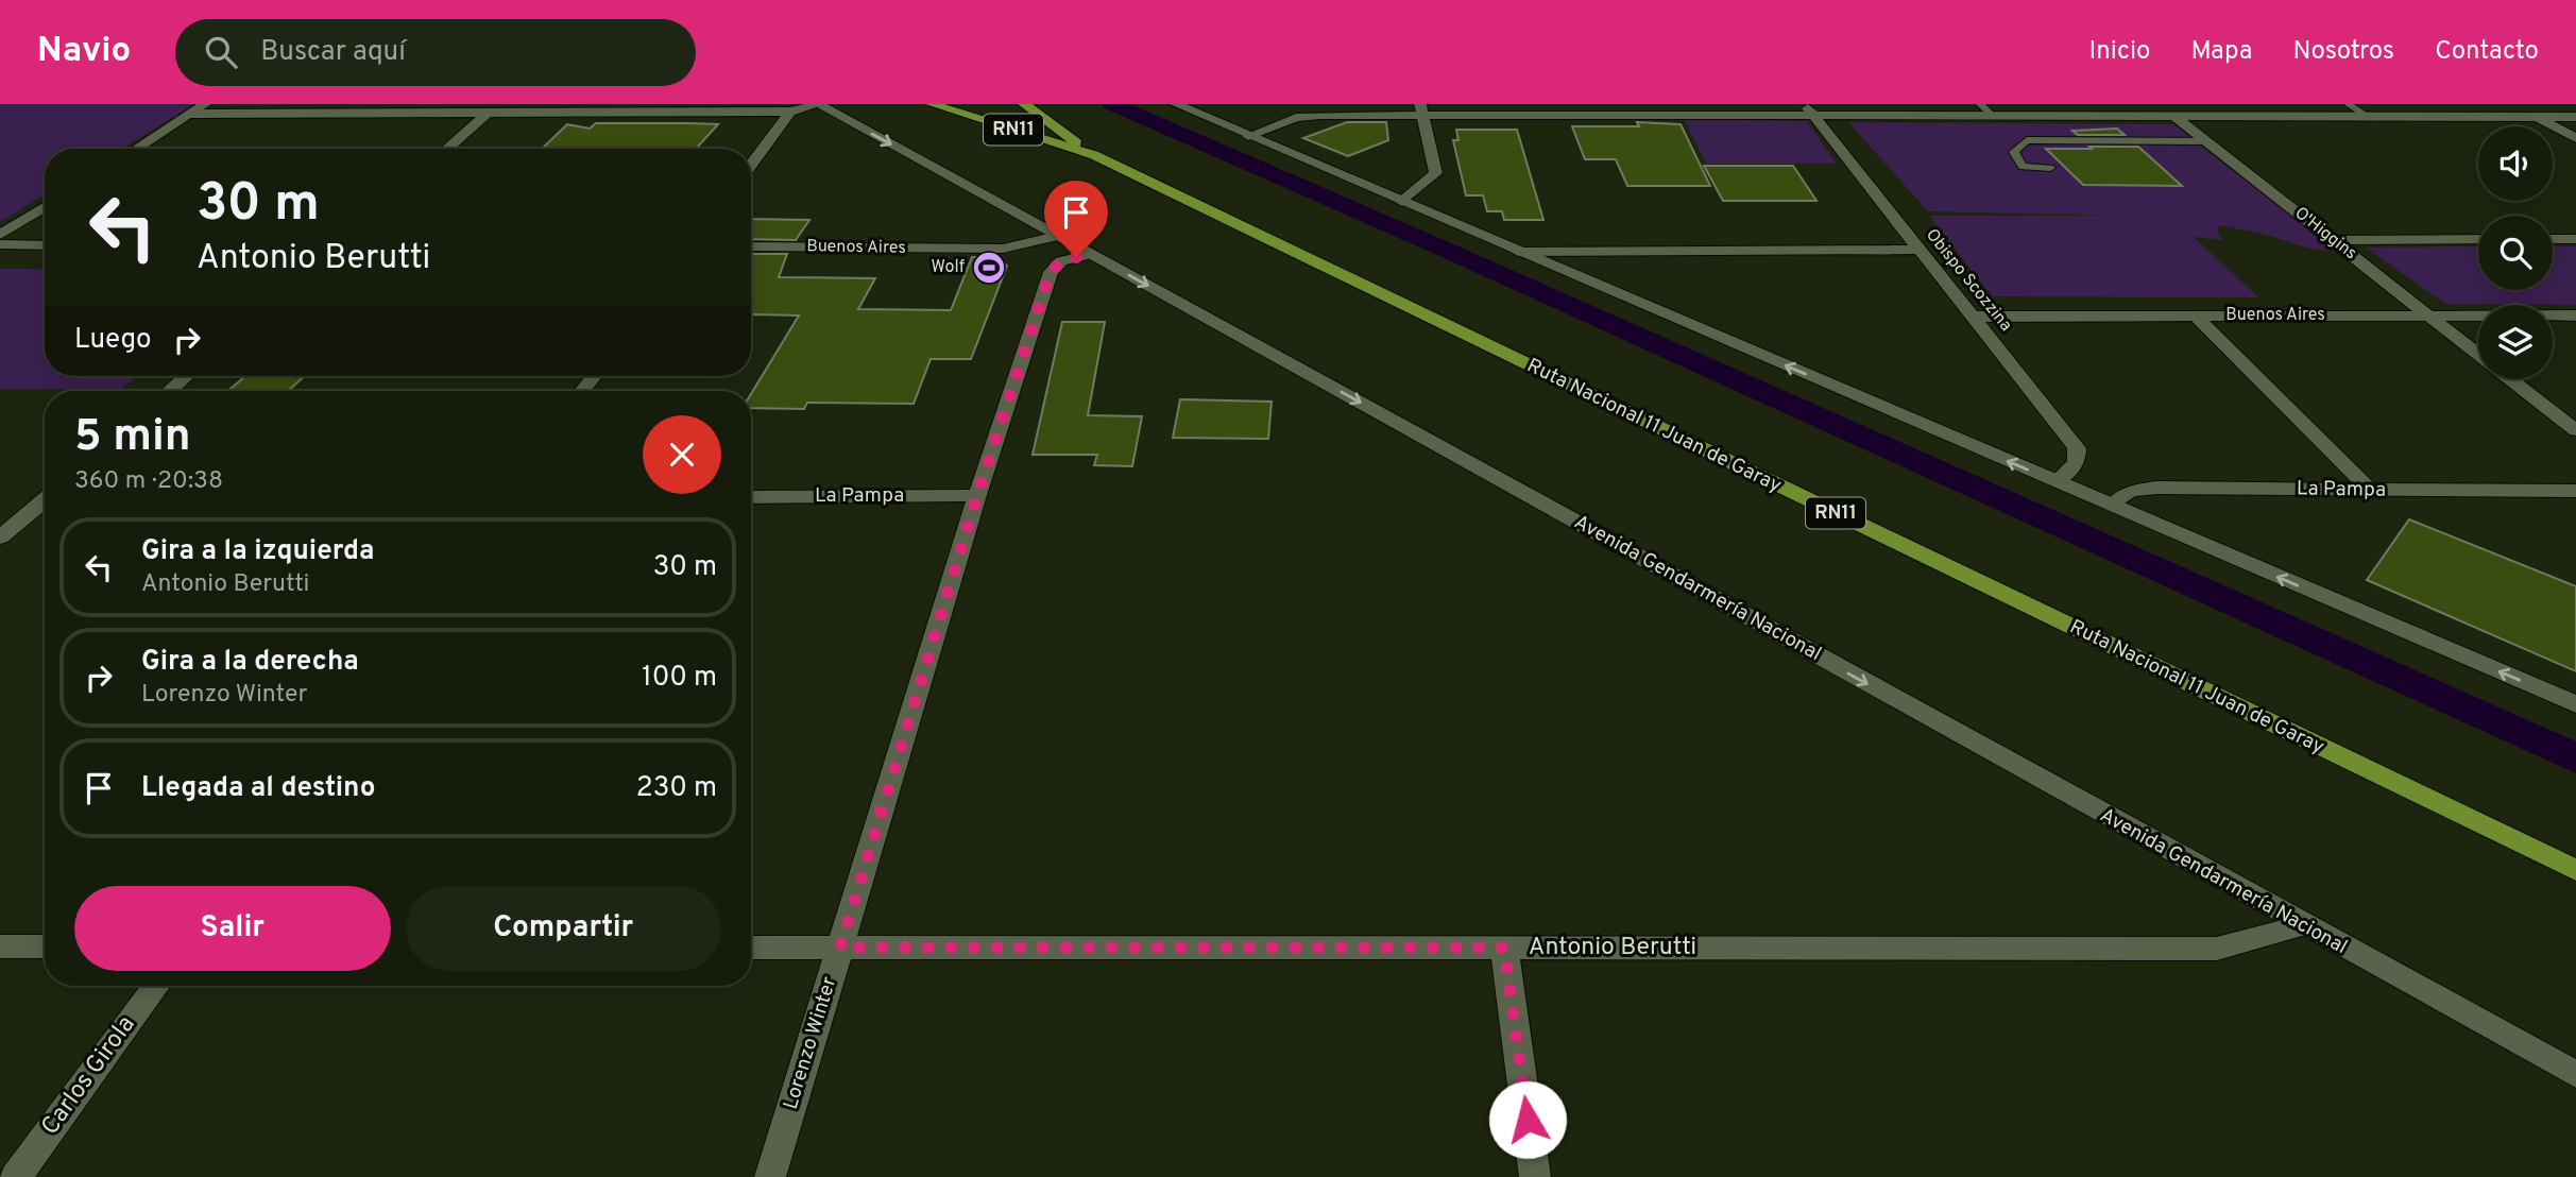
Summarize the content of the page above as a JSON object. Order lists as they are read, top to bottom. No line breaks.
{"streets":{"highway":["RN11","Ruta Nacional 11 Juan de Garay"],"street":["O'Higgins","Buenos Aires","Obispo Scozzina","La Pampa","Avenida Gendarmería Nacional","Antonio Berutti","Lorenzo Winter","Carlos Girola"]},"crossings":[["O'Higgins","Buenos Aires"],["Buenos Aires","Obispo Scozzina"],["Buenos Aires","Avenida Gendarmería Nacional"],["La Pampa","Lorenzo Winter"],["Avenida Gendarmería Nacional","Antonio Berutti"],["Avenida Gendarmería Nacional","Lorenzo Winter"],["Antonio Berutti","Lorenzo Winter"]],"one_way":["Avenida Gendarmería Nacional"],"places":{"sports":["Wolf"]},"page":{"header":"Navio","search":"Buscar aquí","nav":["Inicio","Mapa","Nosotros","Contacto"],"turn":["30 m","Antonio Berutti"],"then":"Luego","heading":["5 min","360 m · 20:38"],"list":[{"name":"Gira a la izquierda","note":"Antonio Berutti","value":"30 m"},{"name":"Gira a la derecha","note":"Lorenzo Winter","value":"100 m"},{"name":"Llegada al destino","value":"230 m"}],"buttons":["Salir","Compartir"]}}
